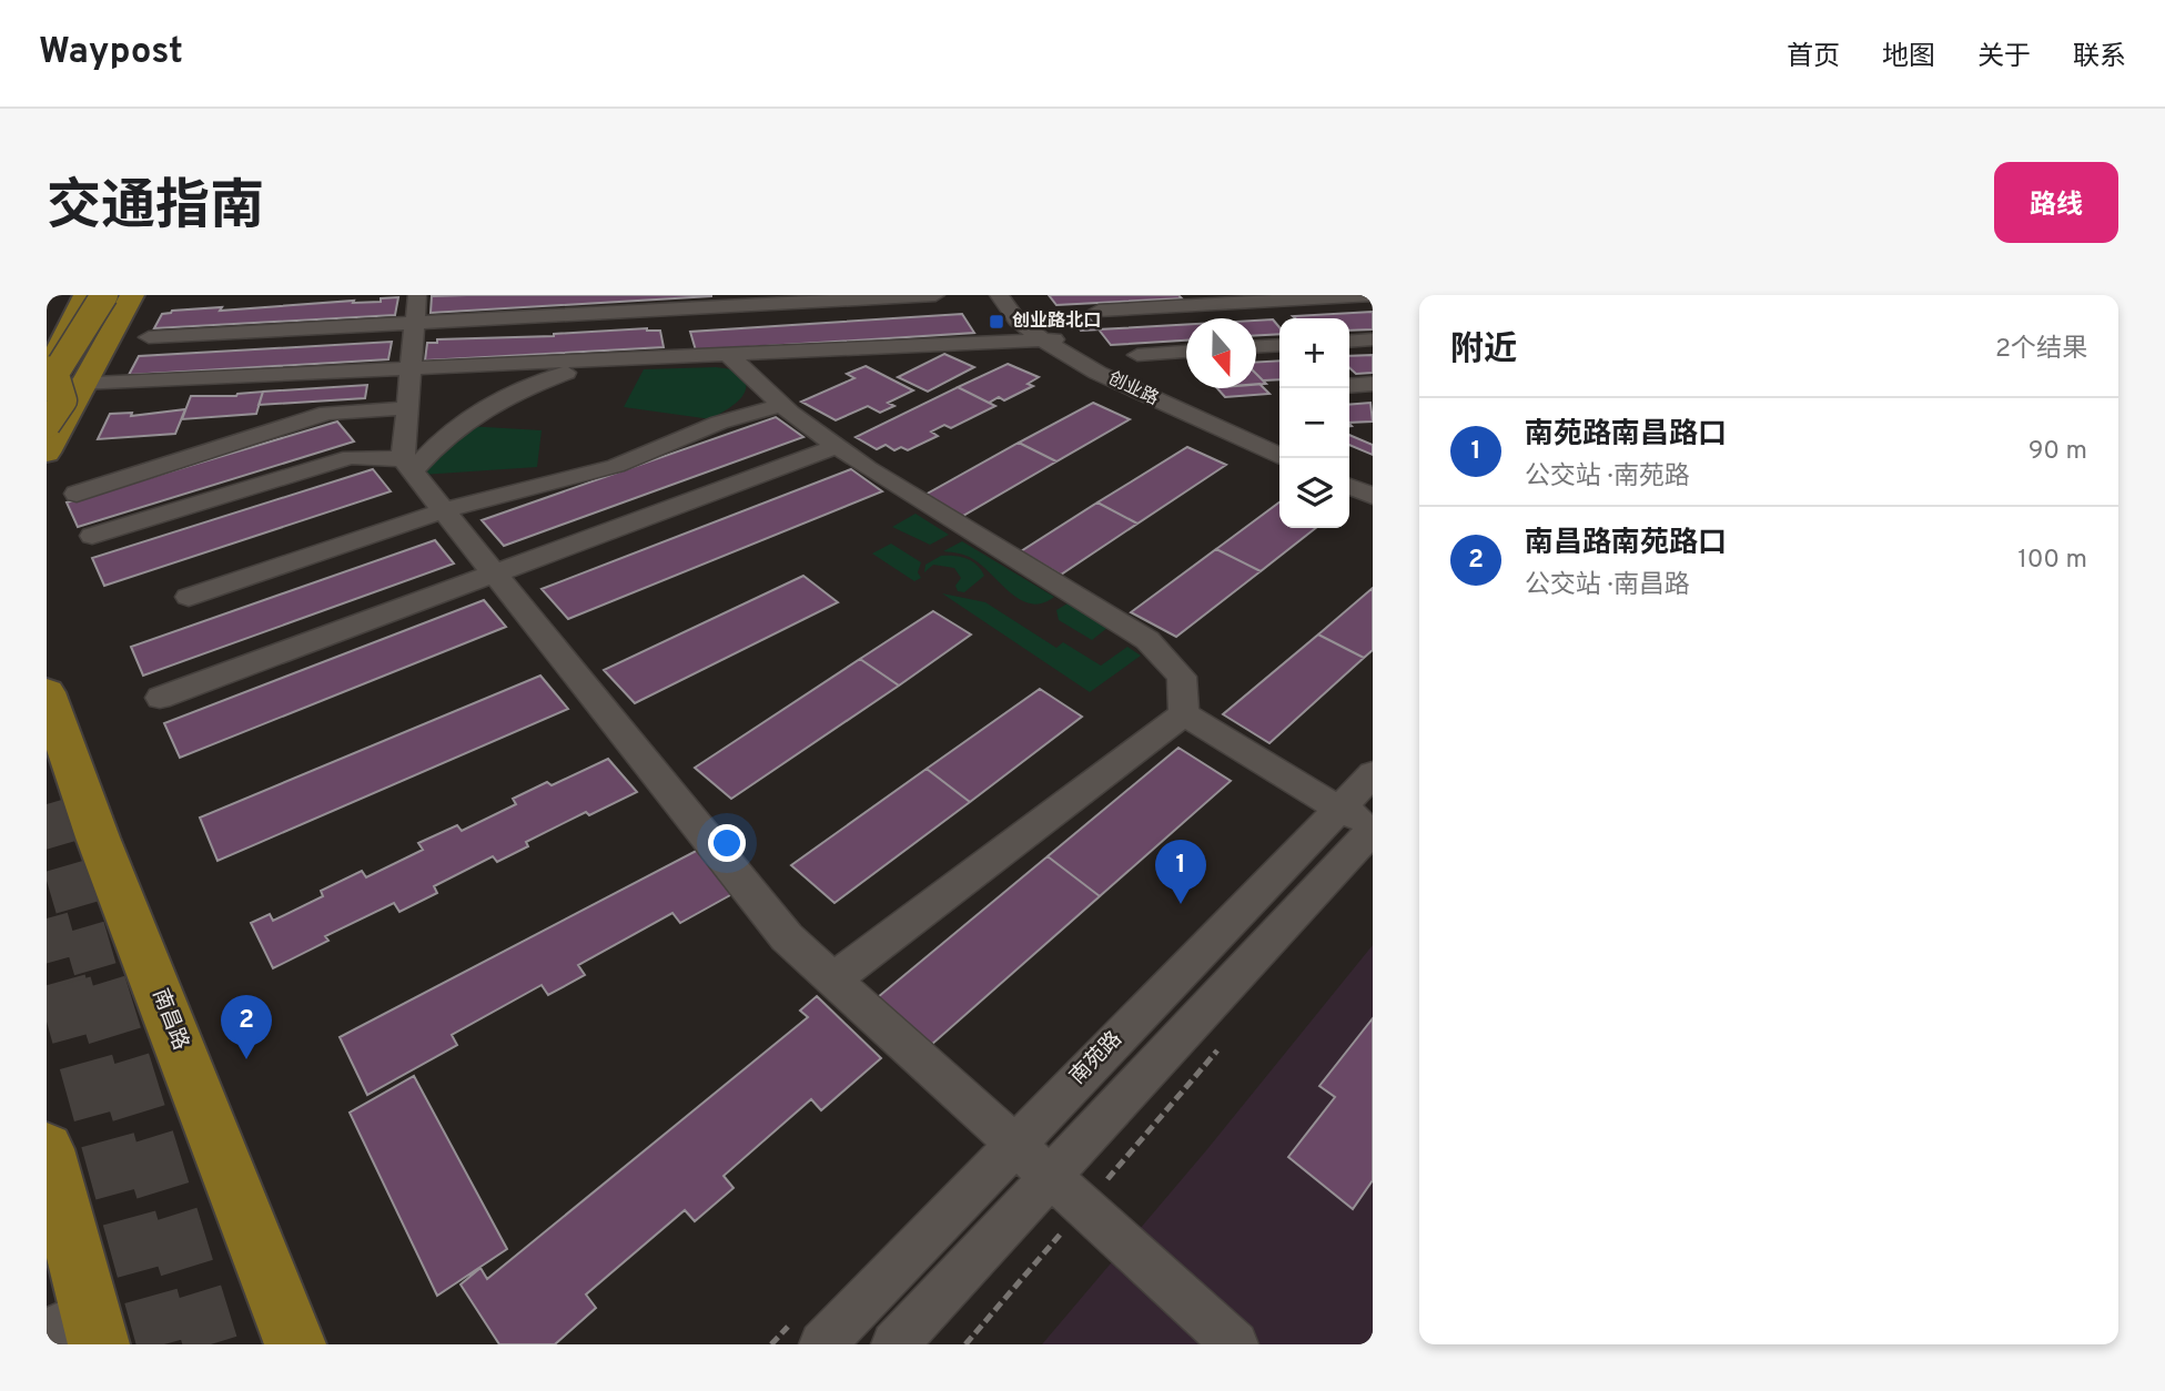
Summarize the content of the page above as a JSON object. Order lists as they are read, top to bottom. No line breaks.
{"streets":{"main road":["南昌路"],"street":["创业路","南苑路"]},"places":{"transit":["创业路北口"]},"north":"bottom","page":{"header":"Waypost","nav":["首页","地图","关于","联系"],"title":"交通指南","buttons":"路线","heading":["附近","2个结果"],"map_buttons":["+","−"],"list":[{"mark":"1","name":"南苑路南昌路口","note":"公交站 · 南苑路","value":"90 m"},{"mark":"2","name":"南昌路南苑路口","note":"公交站 · 南昌路","value":"100 m"}],"pins":["1","2"]}}
